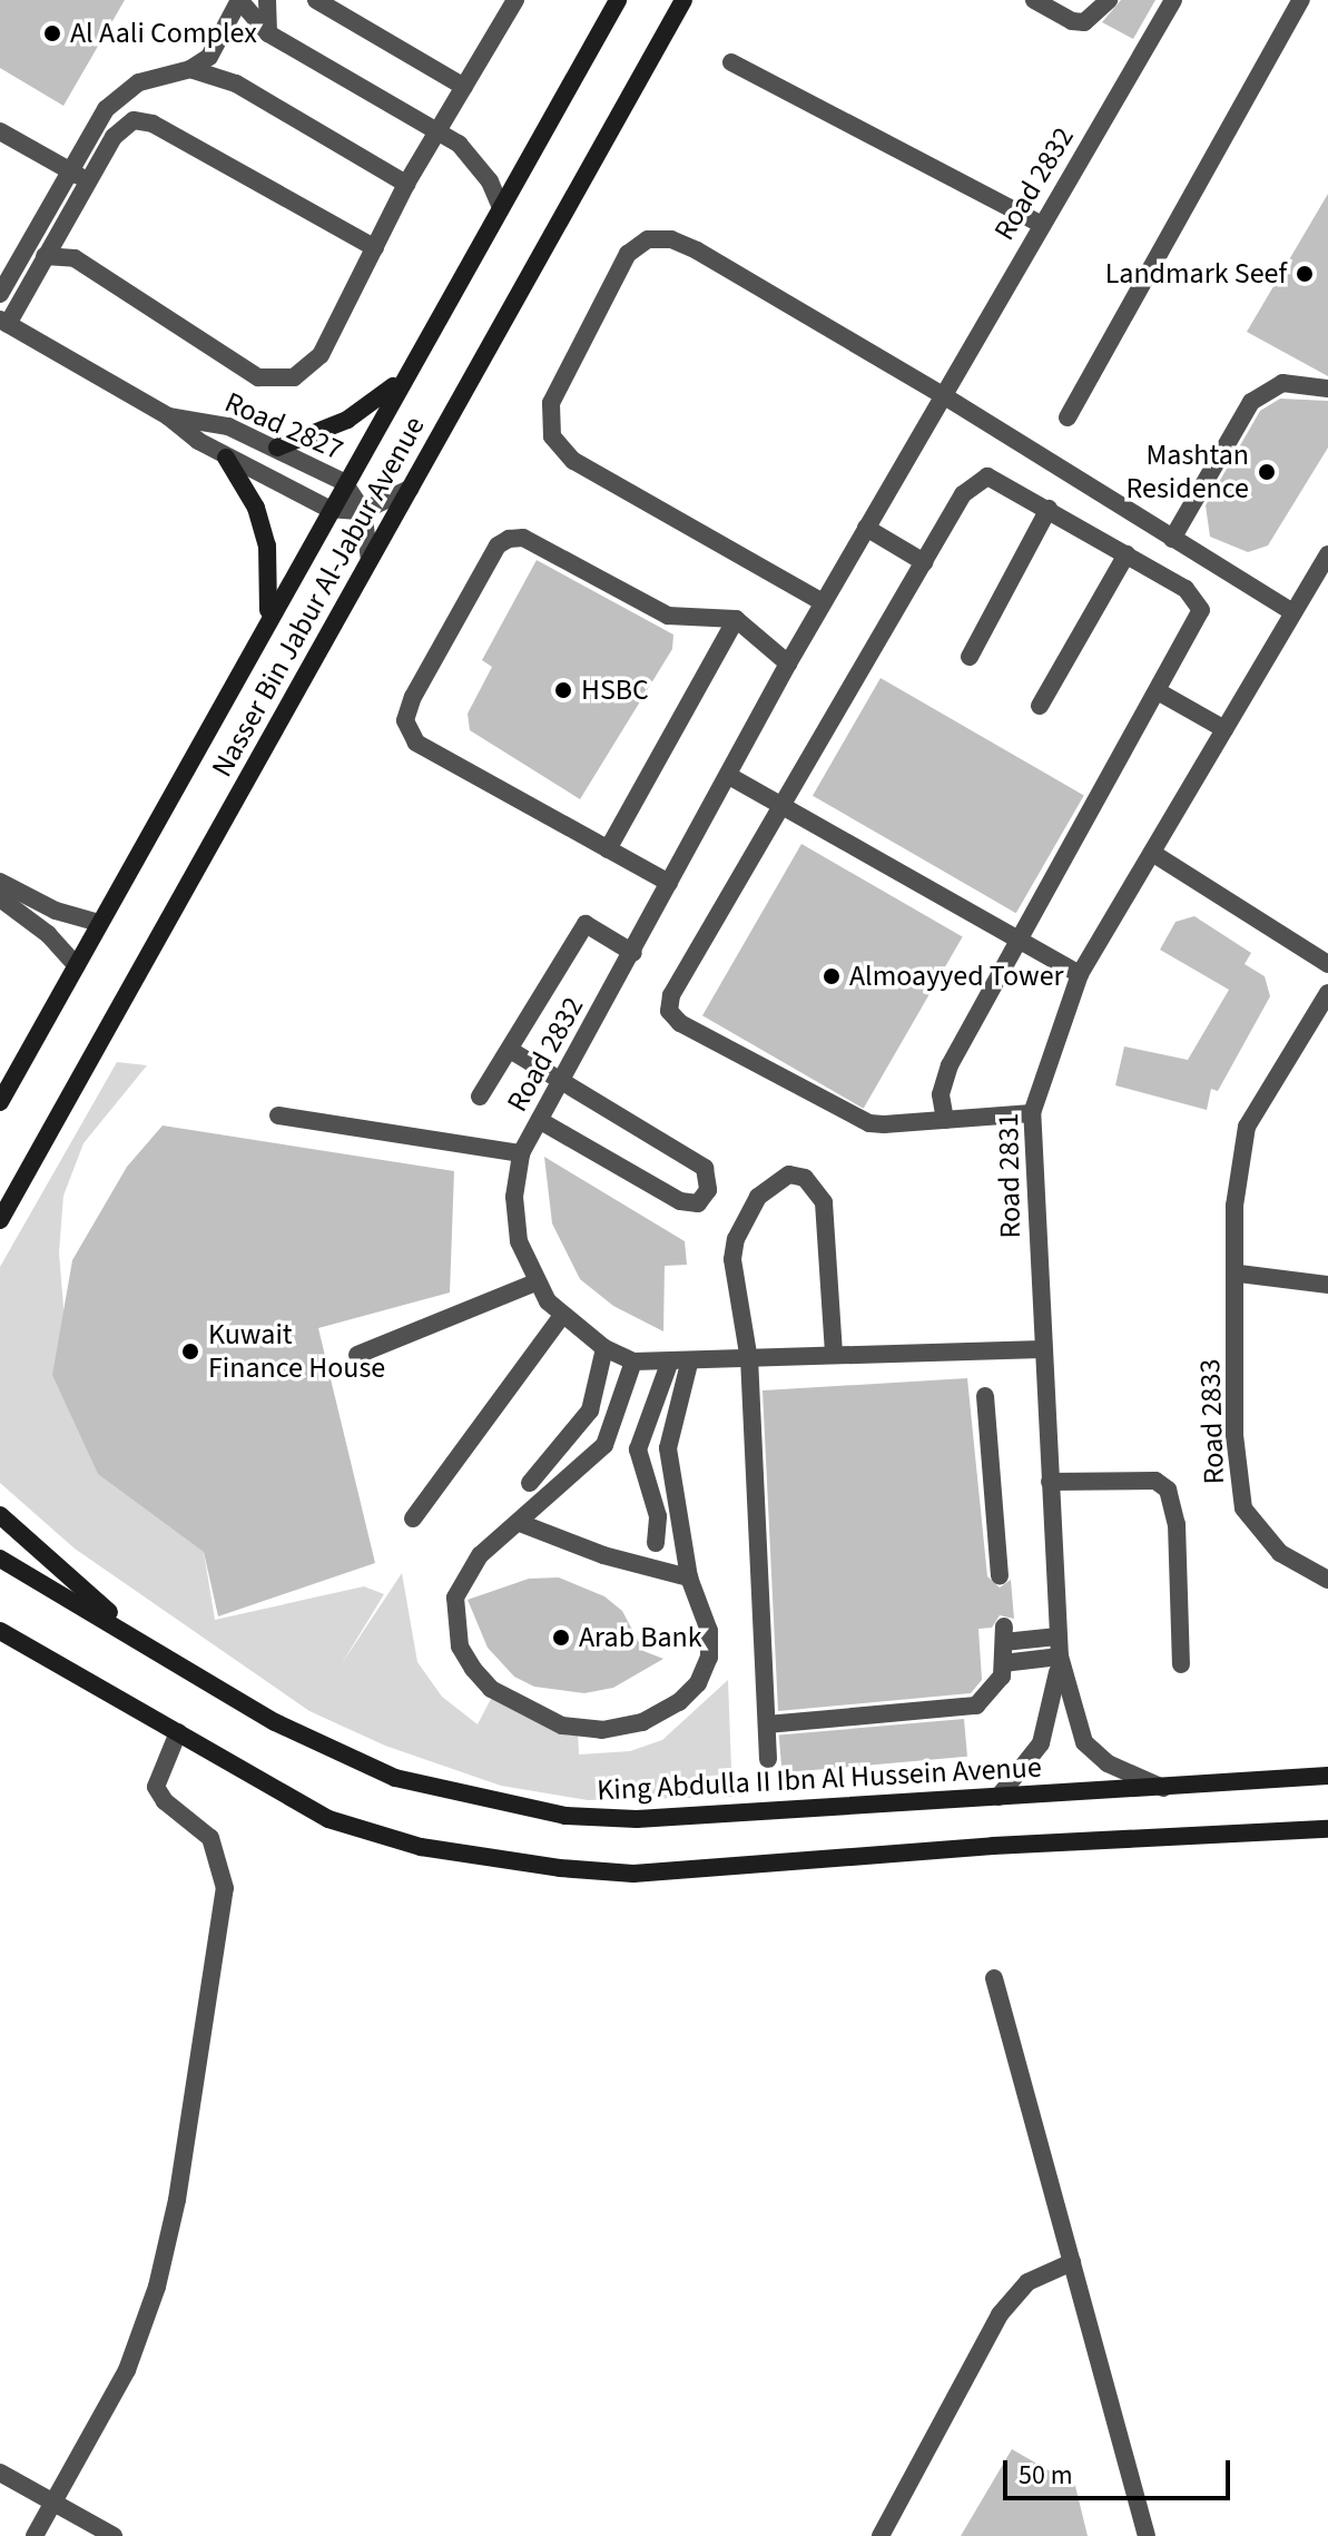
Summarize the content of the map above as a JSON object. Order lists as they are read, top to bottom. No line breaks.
{"streets":{"main road":["Nasser Bin Jabur Al-Jabur Avenue","King Abdulla II Ibn Al Hussein Avenue"],"street":["Road 2832","Road 2827","Road 2831","Road 2833"]},"crossings":[["Road 2832","Road 2831"],["Road 2827","Nasser Bin Jabur Al-Jabur Avenue"],["Road 2831","King Abdulla II Ibn Al Hussein Avenue"]],"places":["Al Aali Complex","Landmark Seef","Mashtan Residence","HSBC","Almoayyed Tower","Kuwait Finance House","Arab Bank"],"scale_bar":"50 m"}
